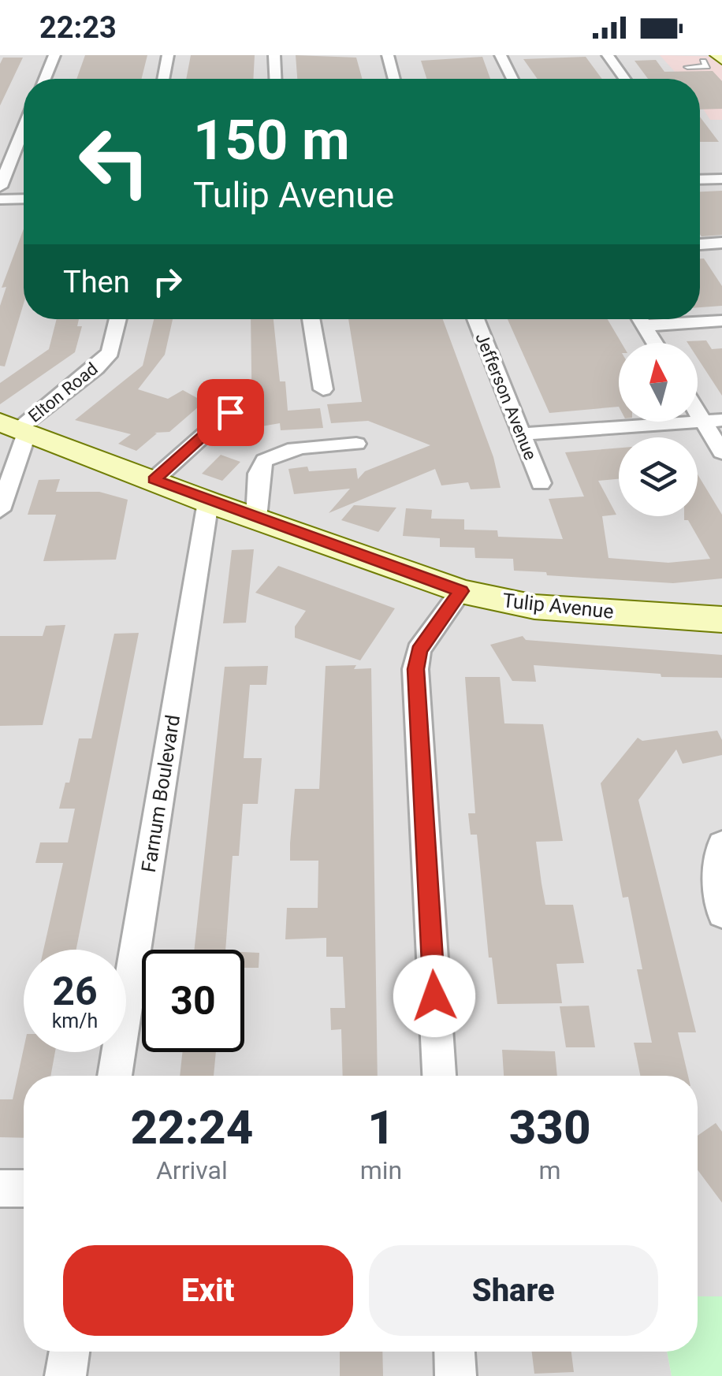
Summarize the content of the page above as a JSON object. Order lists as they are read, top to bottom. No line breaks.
{"streets":{"main road":["Tulip Avenue"],"street":["Elton Road","Jefferson Avenue","Farnum Boulevard"]},"crossings":[["Elton Road","Tulip Avenue"],["Tulip Avenue","Farnum Boulevard"]],"north":"top","page":{"status":"22:23","turn":["150 m","Tulip Avenue"],"then":"Then","speed":"26 km/h","limit":"30","eta":["22:24","Arrival","1","min","330","m"],"buttons":["Exit","Share"]}}
